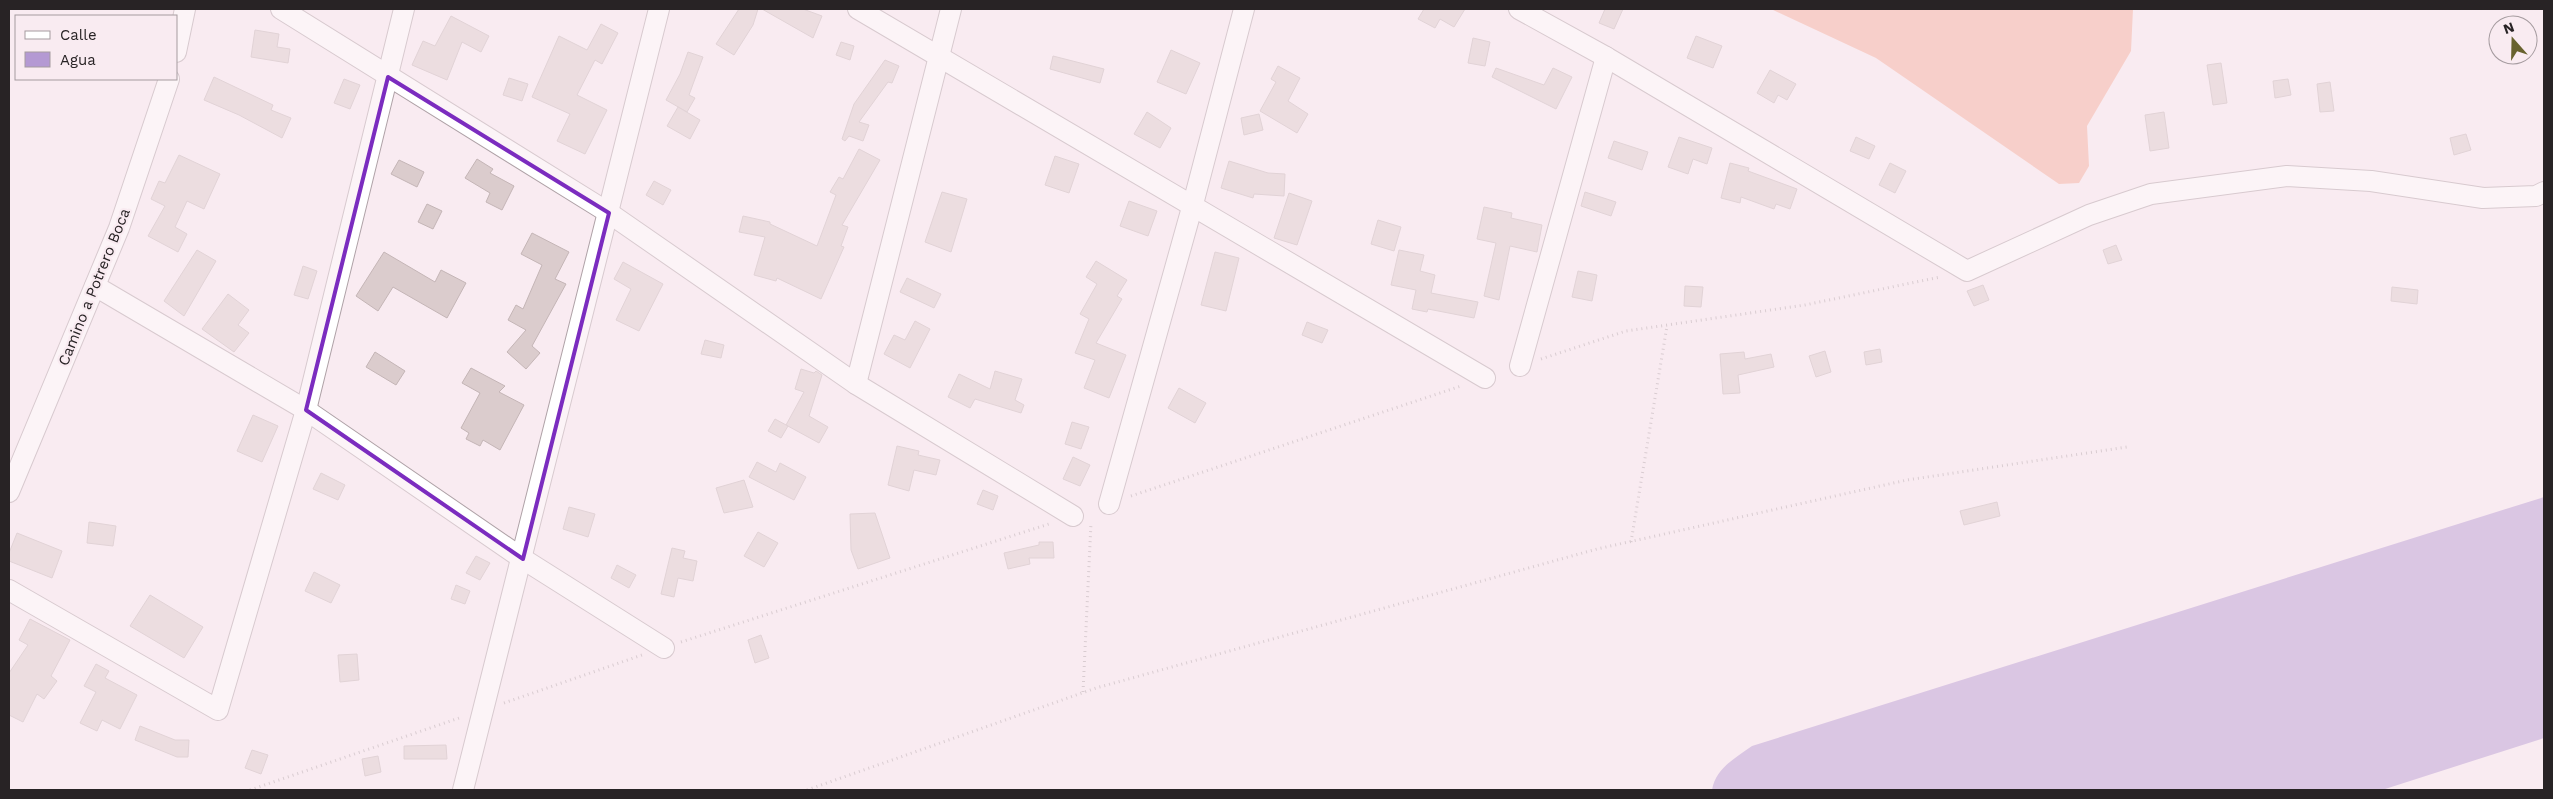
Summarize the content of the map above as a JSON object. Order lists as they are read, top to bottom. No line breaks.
{"streets":{"street":["Camino a Potrero Boca"]},"legend":["Calle","Agua"],"north":"top"}
